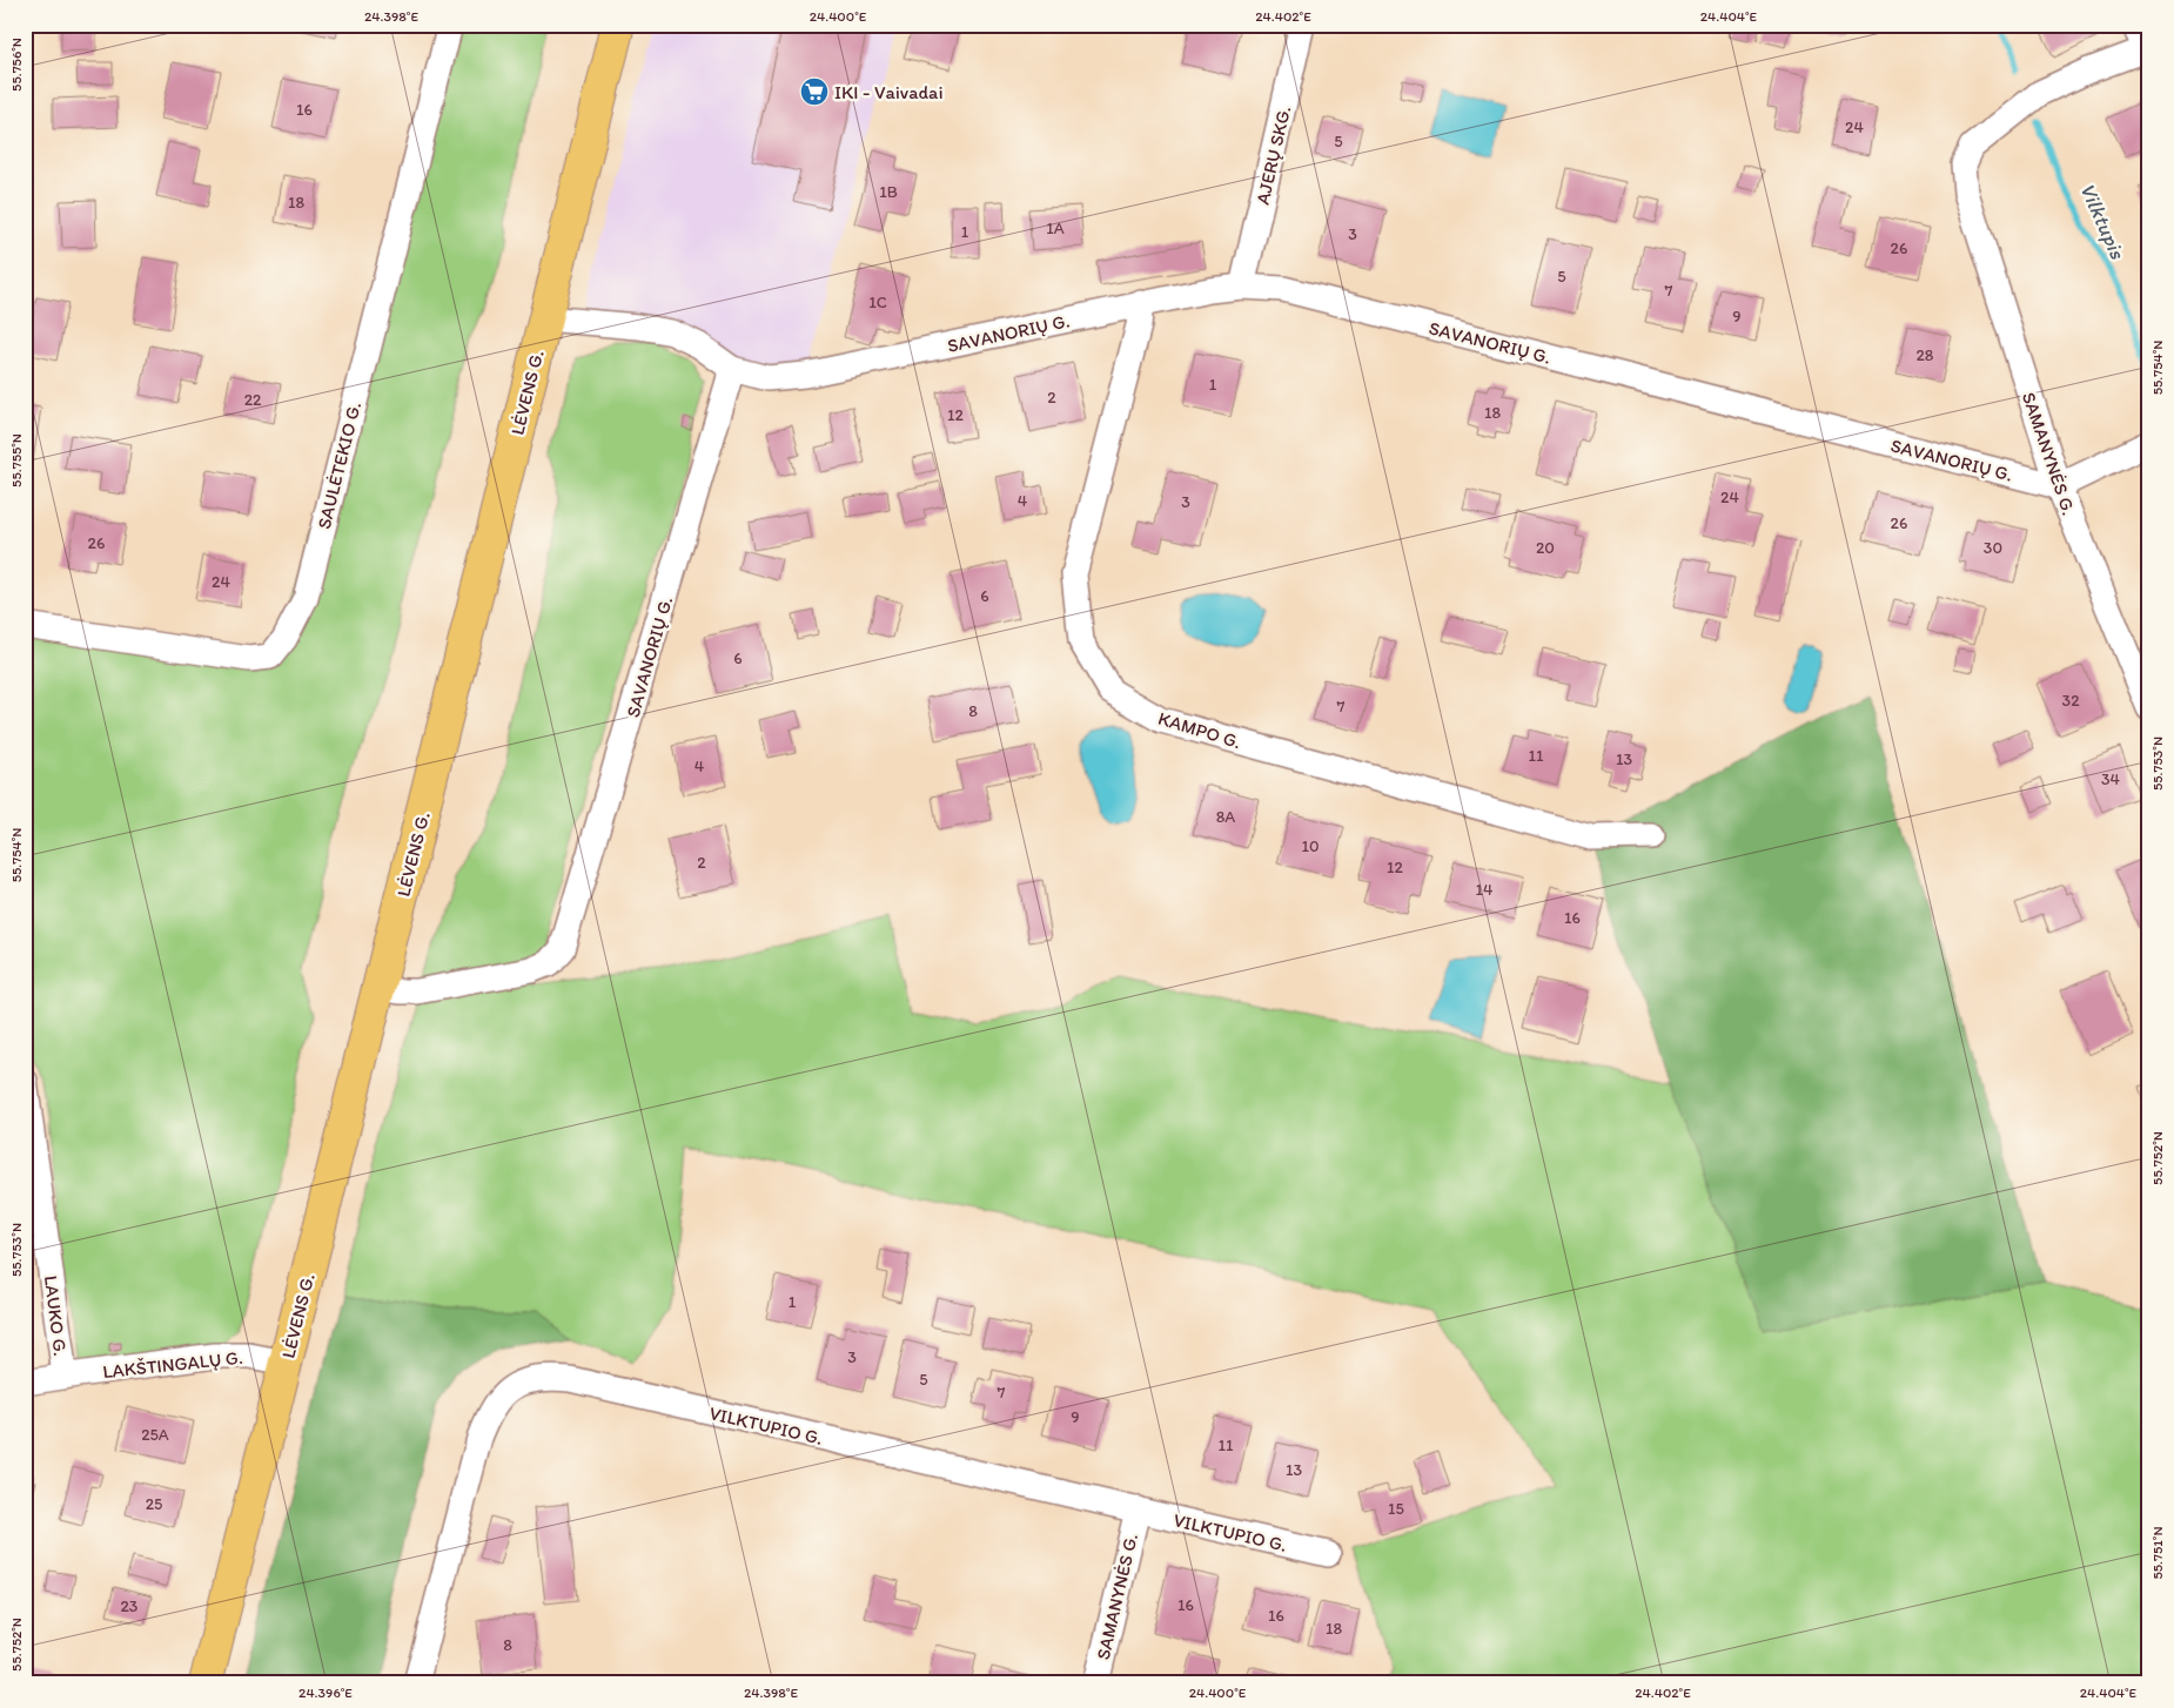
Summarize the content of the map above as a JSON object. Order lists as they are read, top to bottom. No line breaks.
{"streets":{"main road":["LĖVENS G."],"street":["AJERŲ SKG.","SAVANORIŲ G.","SAMANYNĖS G.","SAULĖTEKIO G.","KAMPO G.","LAUKO G.","LAKŠTINGALŲ G.","VILKTUPIO G."]},"crossings":[["AJERŲ SKG.","SAVANORIŲ G."],["SAVANORIŲ G.","LĖVENS G."],["SAVANORIŲ G.","SAMANYNĖS G."],["SAVANORIŲ G.","KAMPO G."],["LĖVENS G.","LAKŠTINGALŲ G."],["SAMANYNĖS G.","VILKTUPIO G."],["LAUKO G.","LAKŠTINGALŲ G."]],"water":["Vilktupis"],"places":{"supermarket":["IKI - Vaivadai"]},"house_numbers":["16","24","5","1B","18","1A","1","3","26","5","7","1C","9","28","1","2","22","18","12","24","4","3","26","26","20","30","24","6","6","32","7","8","11","13","4","34","8A","10","2","12","14","16","1","3","5","7","9","25A","11","13","25","15","16","23","16","18","8"],"coordinates":["24.398°E","24.400°E","24.402°E","24.404°E","55.756°N","55.754°N","55.755°N","55.753°N","55.752°N","55.751°N","24.396°E"]}
